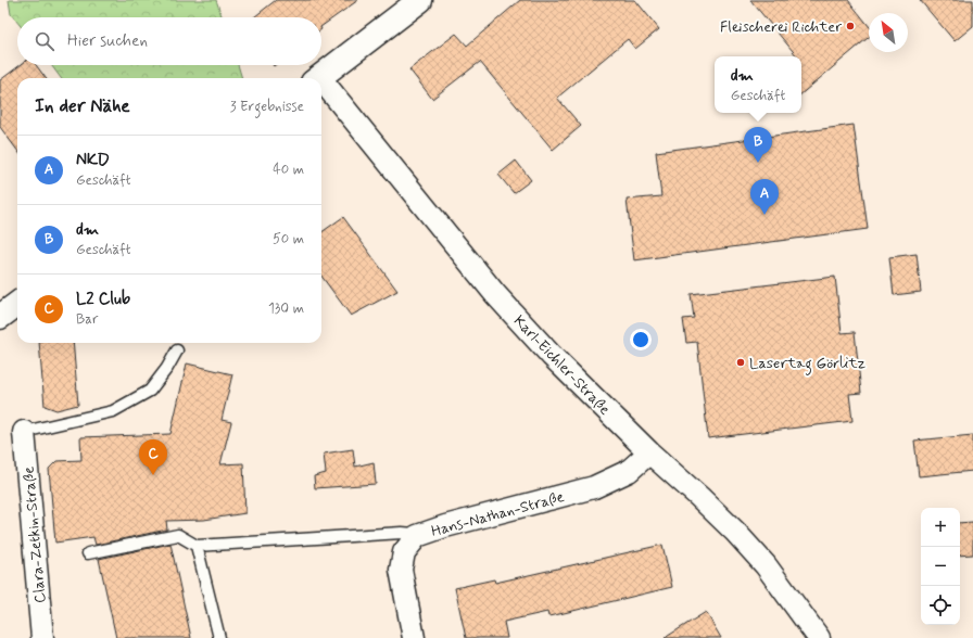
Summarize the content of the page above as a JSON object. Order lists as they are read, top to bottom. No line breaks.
{"streets":{"street":["Karl-Eichler-Straße","Hans-Nathan-Straße","Clara-Zetkin-Straße"]},"crossings":[["Karl-Eichler-Straße","Hans-Nathan-Straße"]],"places":["Fleischerei Richter","Lasertag Görlitz"],"north":"top left","page":{"search":"Hier suchen","popup":["dm","Geschäft"],"heading":["In der Nähe","3 Ergebnisse"],"pins":["B","A","C"],"list":[{"mark":"A","name":"NKD","note":"Geschäft","value":"40 m"},{"mark":"B","name":"dm","note":"Geschäft","value":"50 m"},{"mark":"C","name":"L2 Club","note":"Bar","value":"130 m"}],"map_buttons":["+","−"]}}
